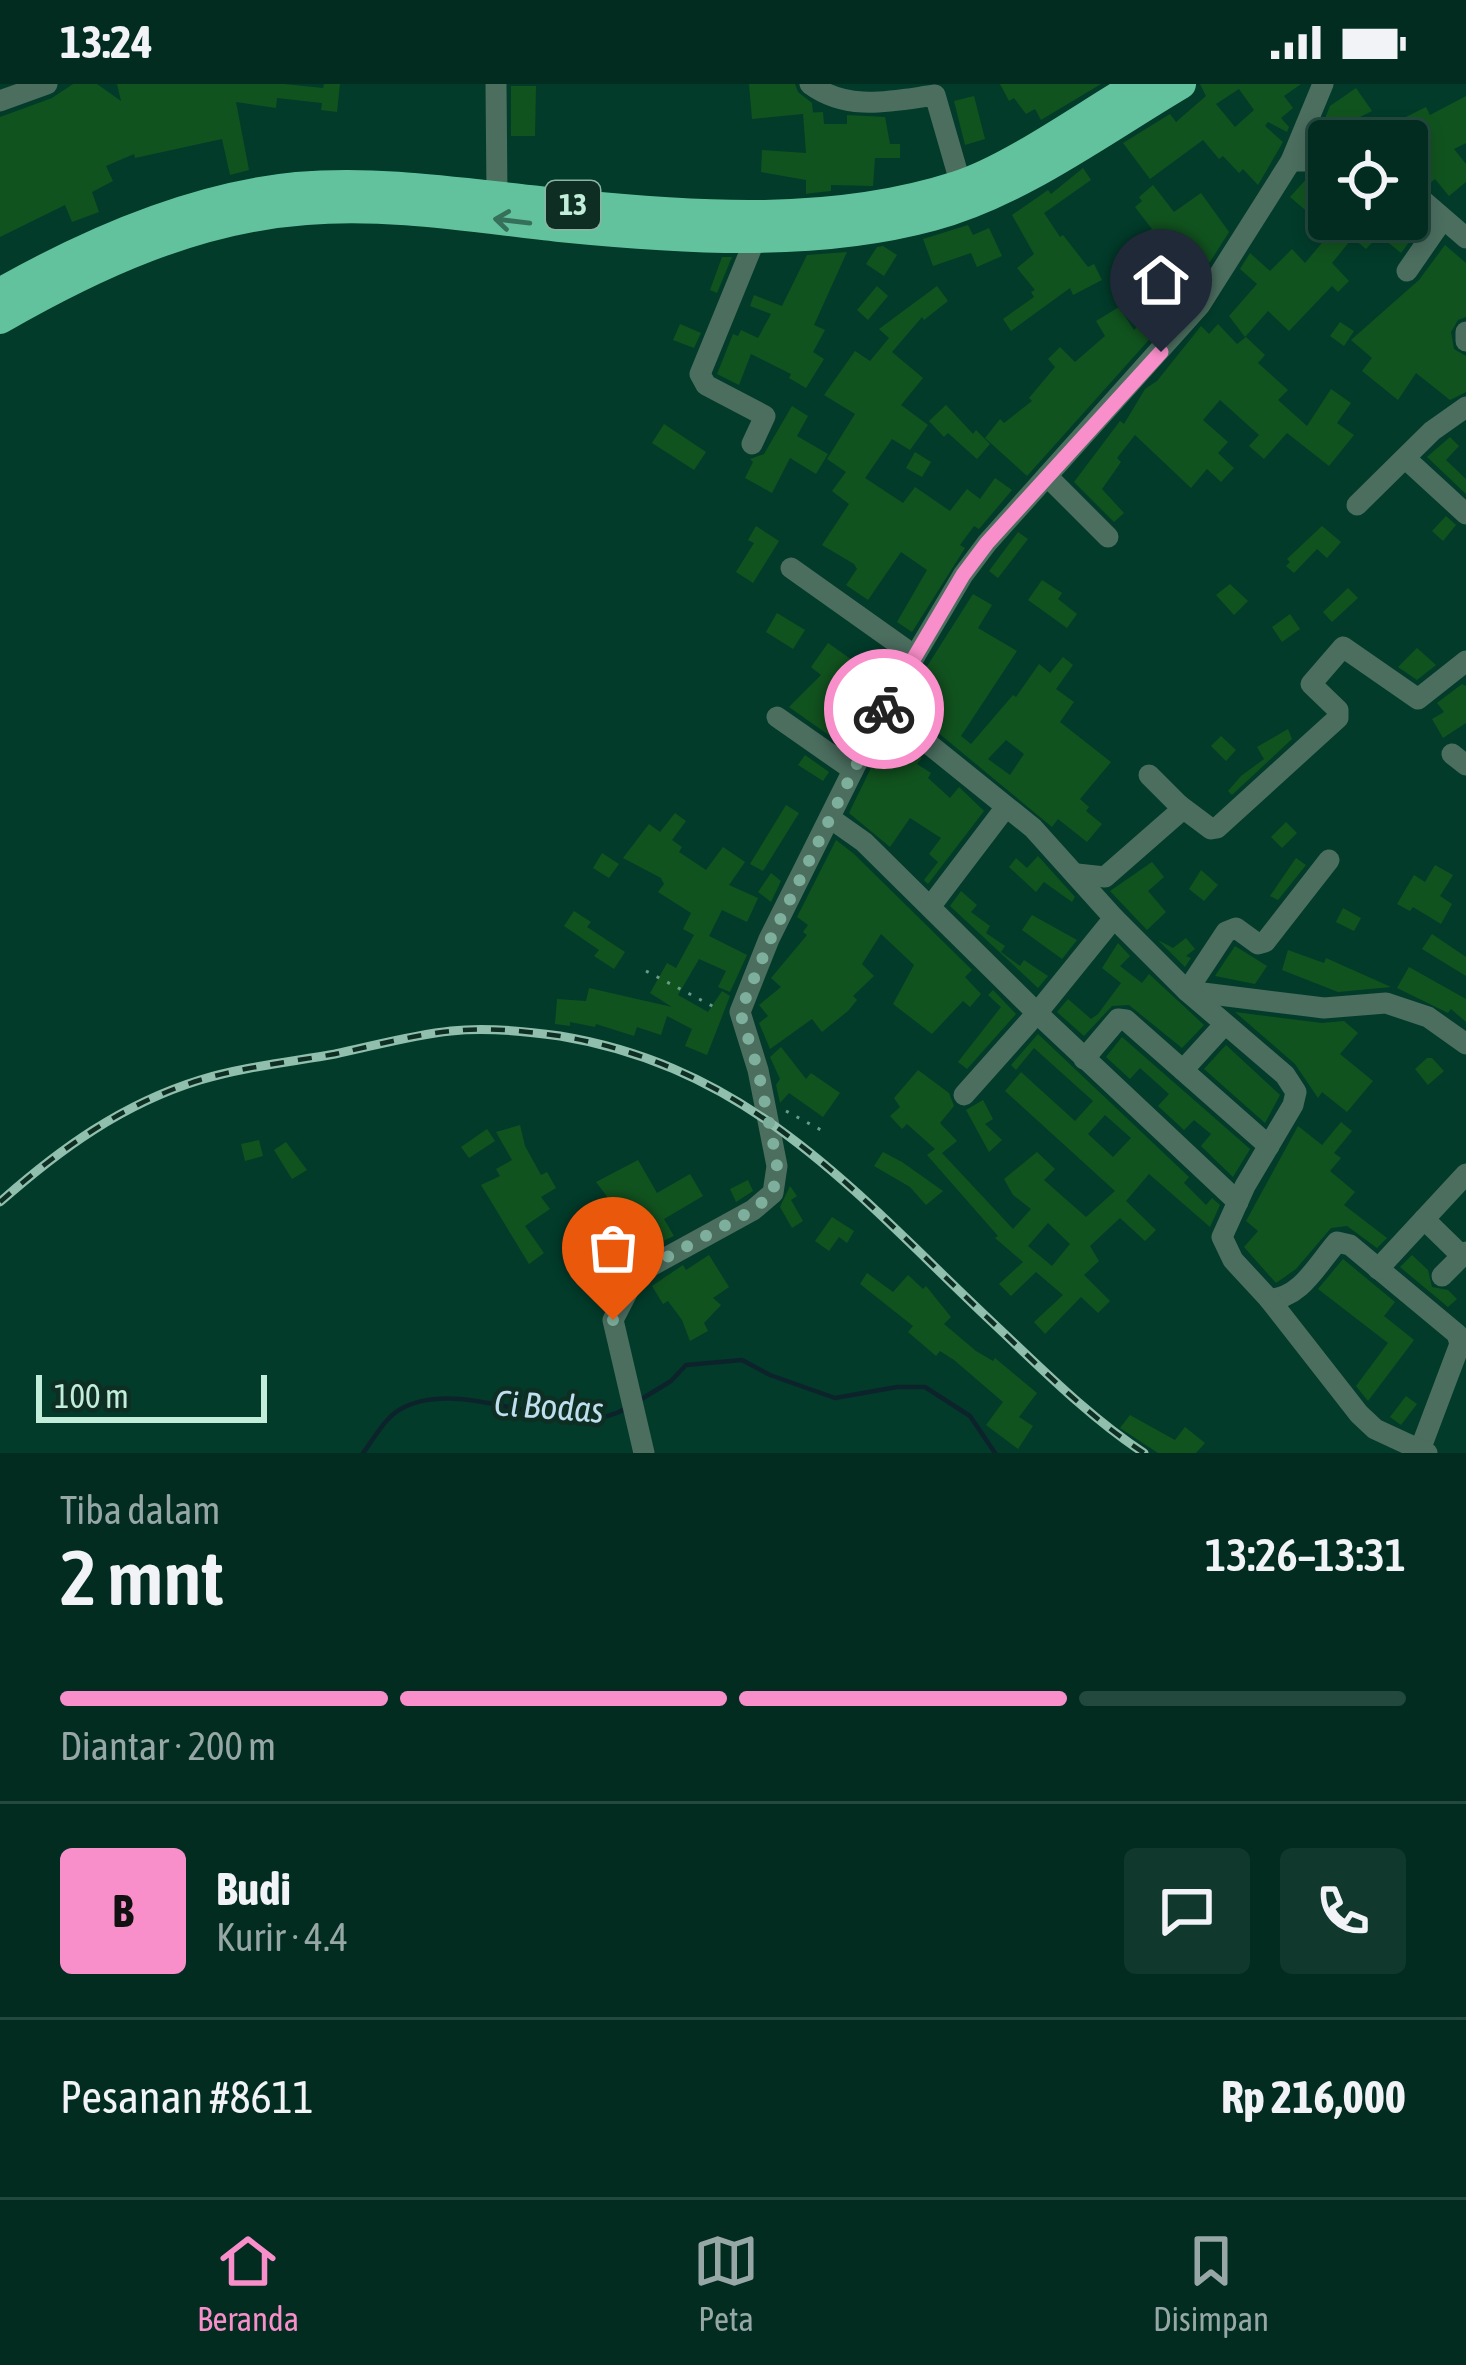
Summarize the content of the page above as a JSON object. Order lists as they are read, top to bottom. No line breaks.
{"streets":{"highway":["13"]},"water":["Ci Bodas"],"scale_bar":"100 m","page":{"status":"13:24","scale":"100 m","heading":["2 mnt","Tiba dalam","13:26–13:31"],"panel":["Budi","Kurir · 4.4","Pesanan #8611","Rp 216,000"],"bar":"Diantar · 200 m","round":"B","tabs":["Beranda","Peta","Disimpan"]}}
